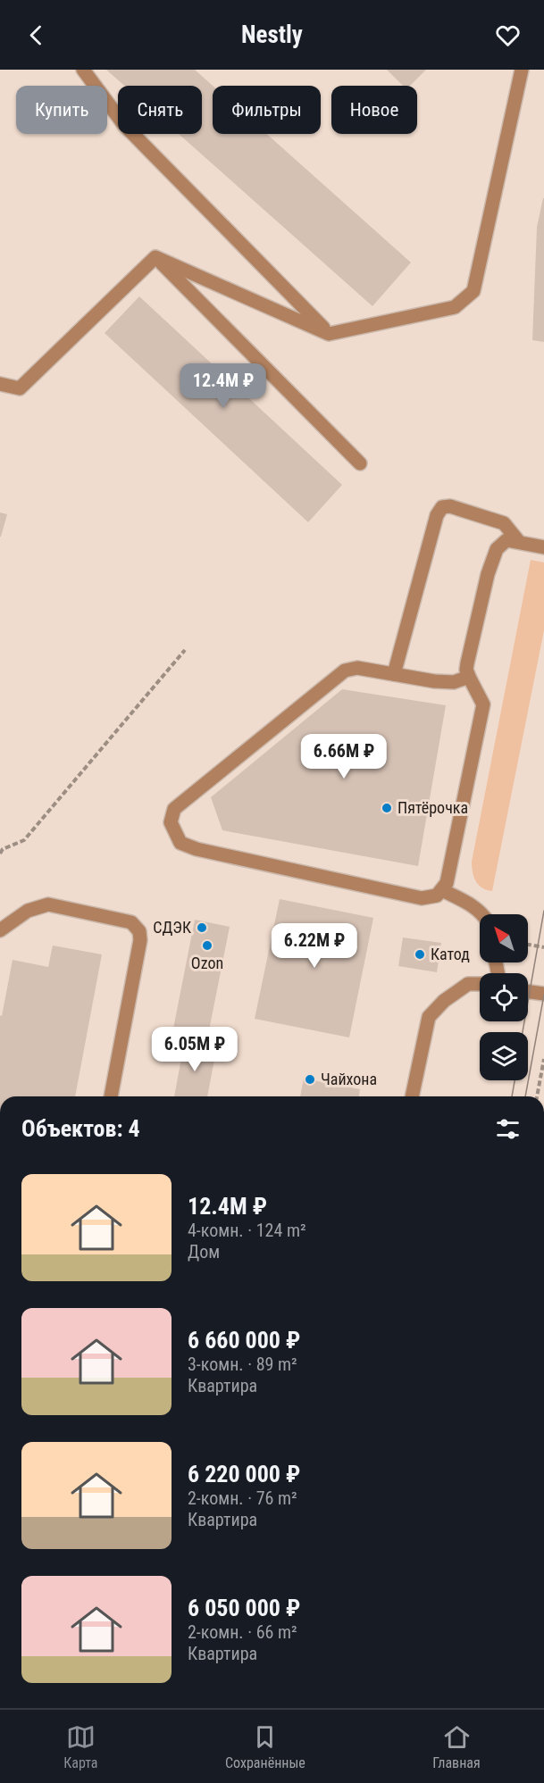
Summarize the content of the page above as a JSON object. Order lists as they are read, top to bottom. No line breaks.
{"places":["Пятёрочка","СДЭК","Ozon","Катод","Чайхона"],"north":"top left","page":{"header":"Nestly","chip":["Купить","Снять","Фильтры","Новое"],"price":["12.4M ₽","6.66M ₽","6.22M ₽","6.05M ₽"],"heading":"Объектов: 4","list":[{"name":"12.4M ₽","note":"4-комн. · 124 m² · Дом"},{"name":"6 660 000 ₽","note":"3-комн. · 89 m² · Квартира"},{"name":"6 220 000 ₽","note":"2-комн. · 76 m² · Квартира"},{"name":"6 050 000 ₽","note":"2-комн. · 66 m² · Квартира"}],"tabs":["Карта","Сохранённые","Главная"]}}
